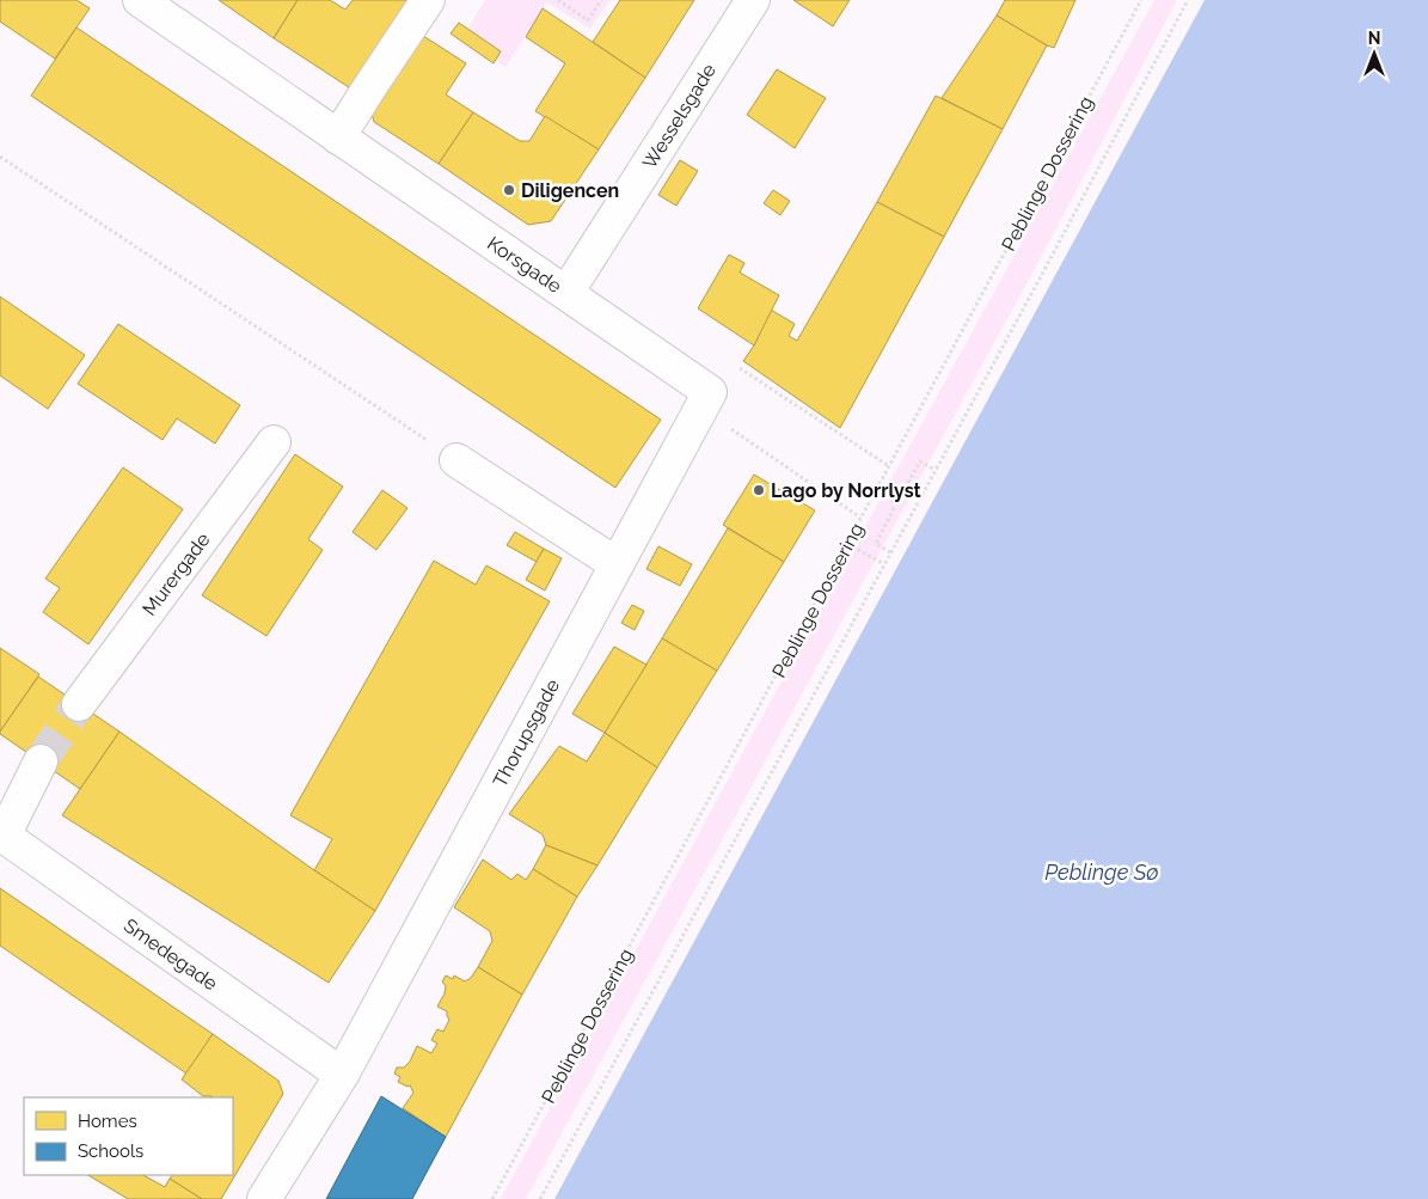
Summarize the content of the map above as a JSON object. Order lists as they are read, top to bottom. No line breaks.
{"streets":{"street":["Wesselsgade","Korsgade","Murergade","Thorupsgade","Smedegade"],"path":["Peblinge Dossering"]},"crossings":[["Wesselsgade","Korsgade"],["Korsgade","Thorupsgade"],["Thorupsgade","Smedegade"]],"water":["Peblinge Sø"],"places":["Diligencen","Lago by Norrlyst"],"legend":["Homes","Schools"],"north":"top"}
